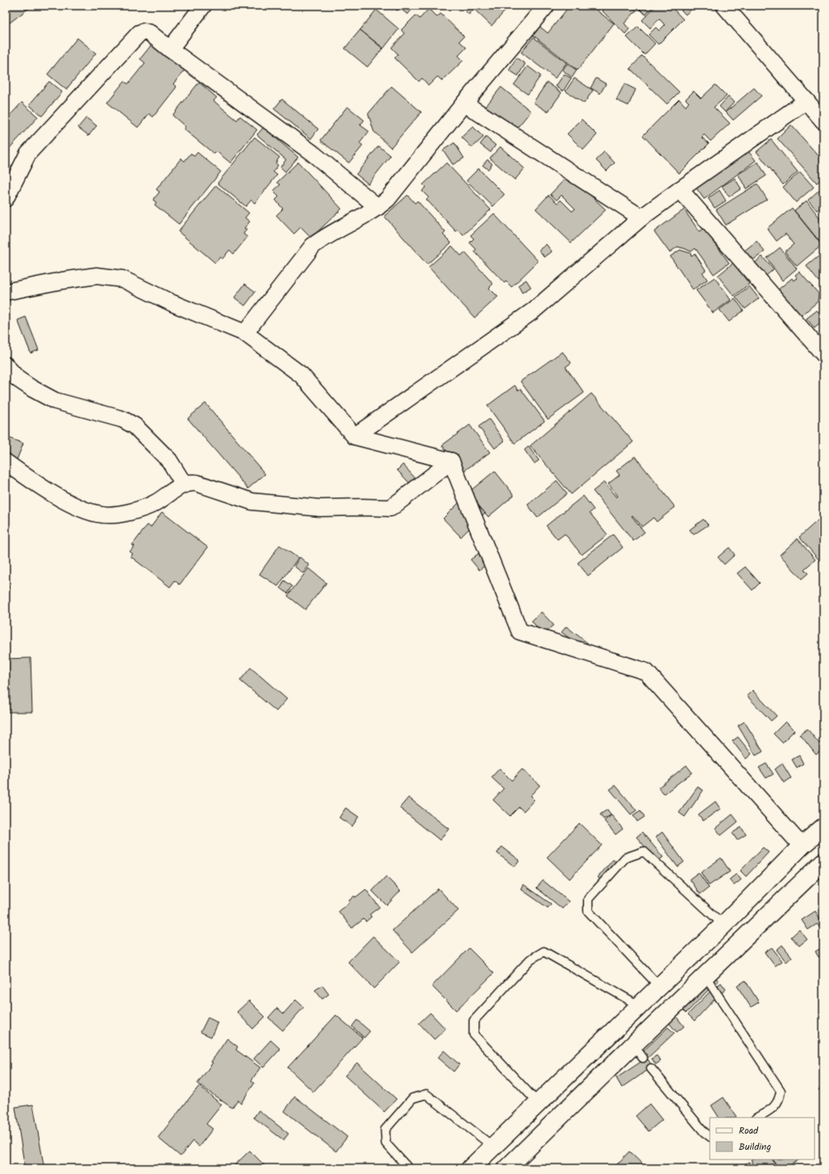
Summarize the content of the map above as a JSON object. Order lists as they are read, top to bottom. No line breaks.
{"legend":["Road","Building"]}
